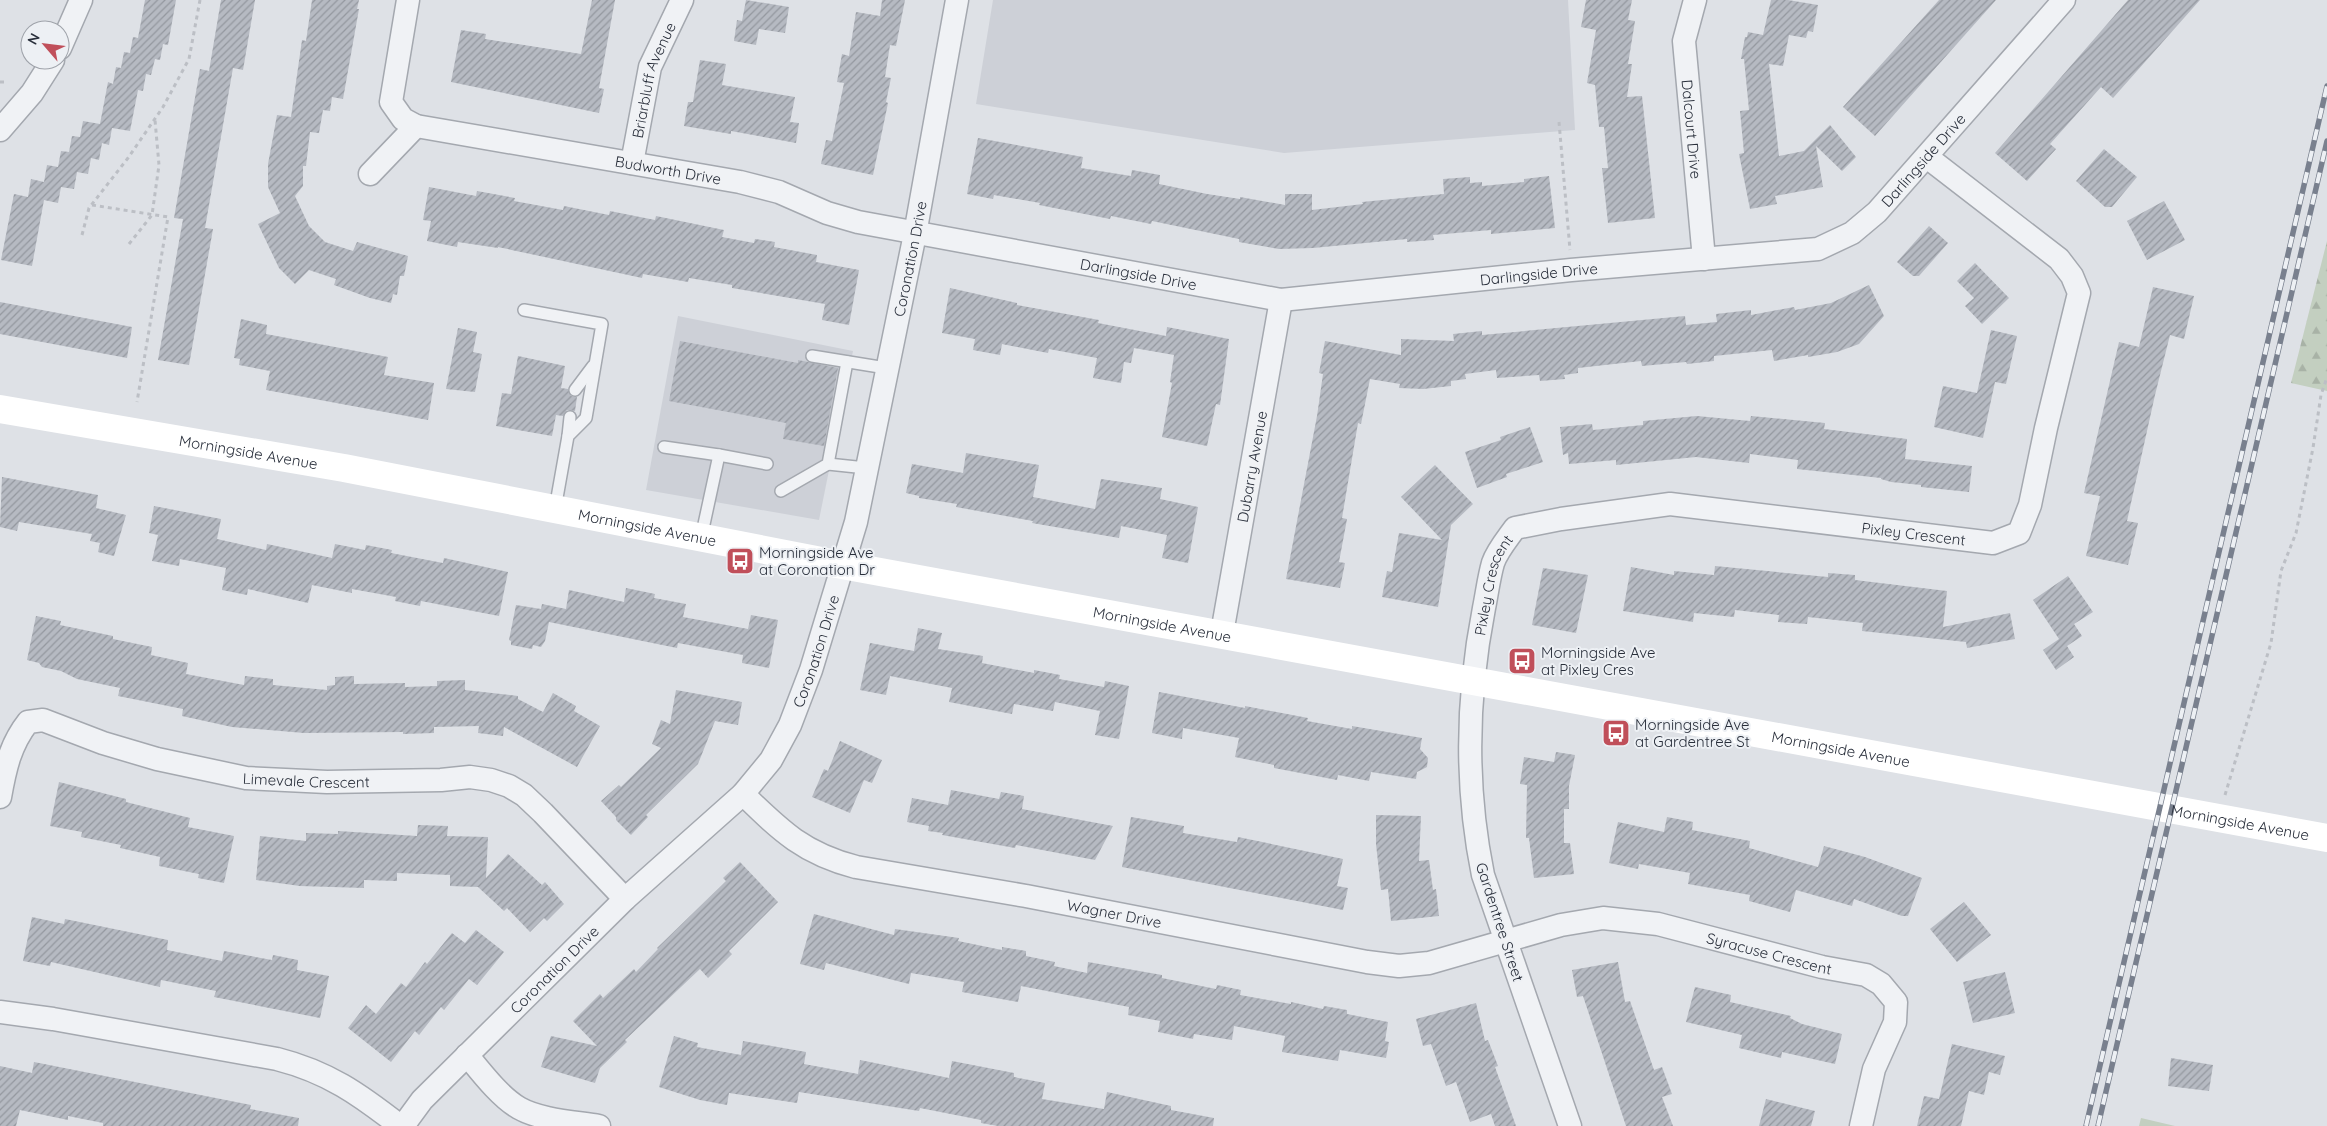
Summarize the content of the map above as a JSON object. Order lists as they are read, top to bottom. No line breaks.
{"streets":{"main road":["Morningside Avenue"],"street":["Briarbluff Avenue","Dalcourt Drive","Darlingside Drive","Budworth Drive","Coronation Drive","Dubarry Avenue","Pixley Crescent","Limevale Crescent","Wagner Drive","Gardentree Street","Syracuse Crescent"]},"crossings":[["Briarbluff Avenue","Budworth Drive"],["Dalcourt Drive","Darlingside Drive"],["Darlingside Drive","Budworth Drive"],["Darlingside Drive","Coronation Drive"],["Darlingside Drive","Dubarry Avenue"],["Darlingside Drive","Pixley Crescent"],["Budworth Drive","Coronation Drive"],["Coronation Drive","Morningside Avenue"],["Coronation Drive","Limevale Crescent"],["Coronation Drive","Wagner Drive"],["Morningside Avenue","Dubarry Avenue"],["Morningside Avenue","Pixley Crescent"],["Morningside Avenue","Gardentree Street"],["Pixley Crescent","Gardentree Street"],["Wagner Drive","Gardentree Street"],["Wagner Drive","Syracuse Crescent"],["Gardentree Street","Syracuse Crescent"]],"places":{"bus stop":["Morningside Ave at Coronation Dr","Morningside Ave at Pixley Cres","Morningside Ave at Gardentree St"]},"north":"top left"}
